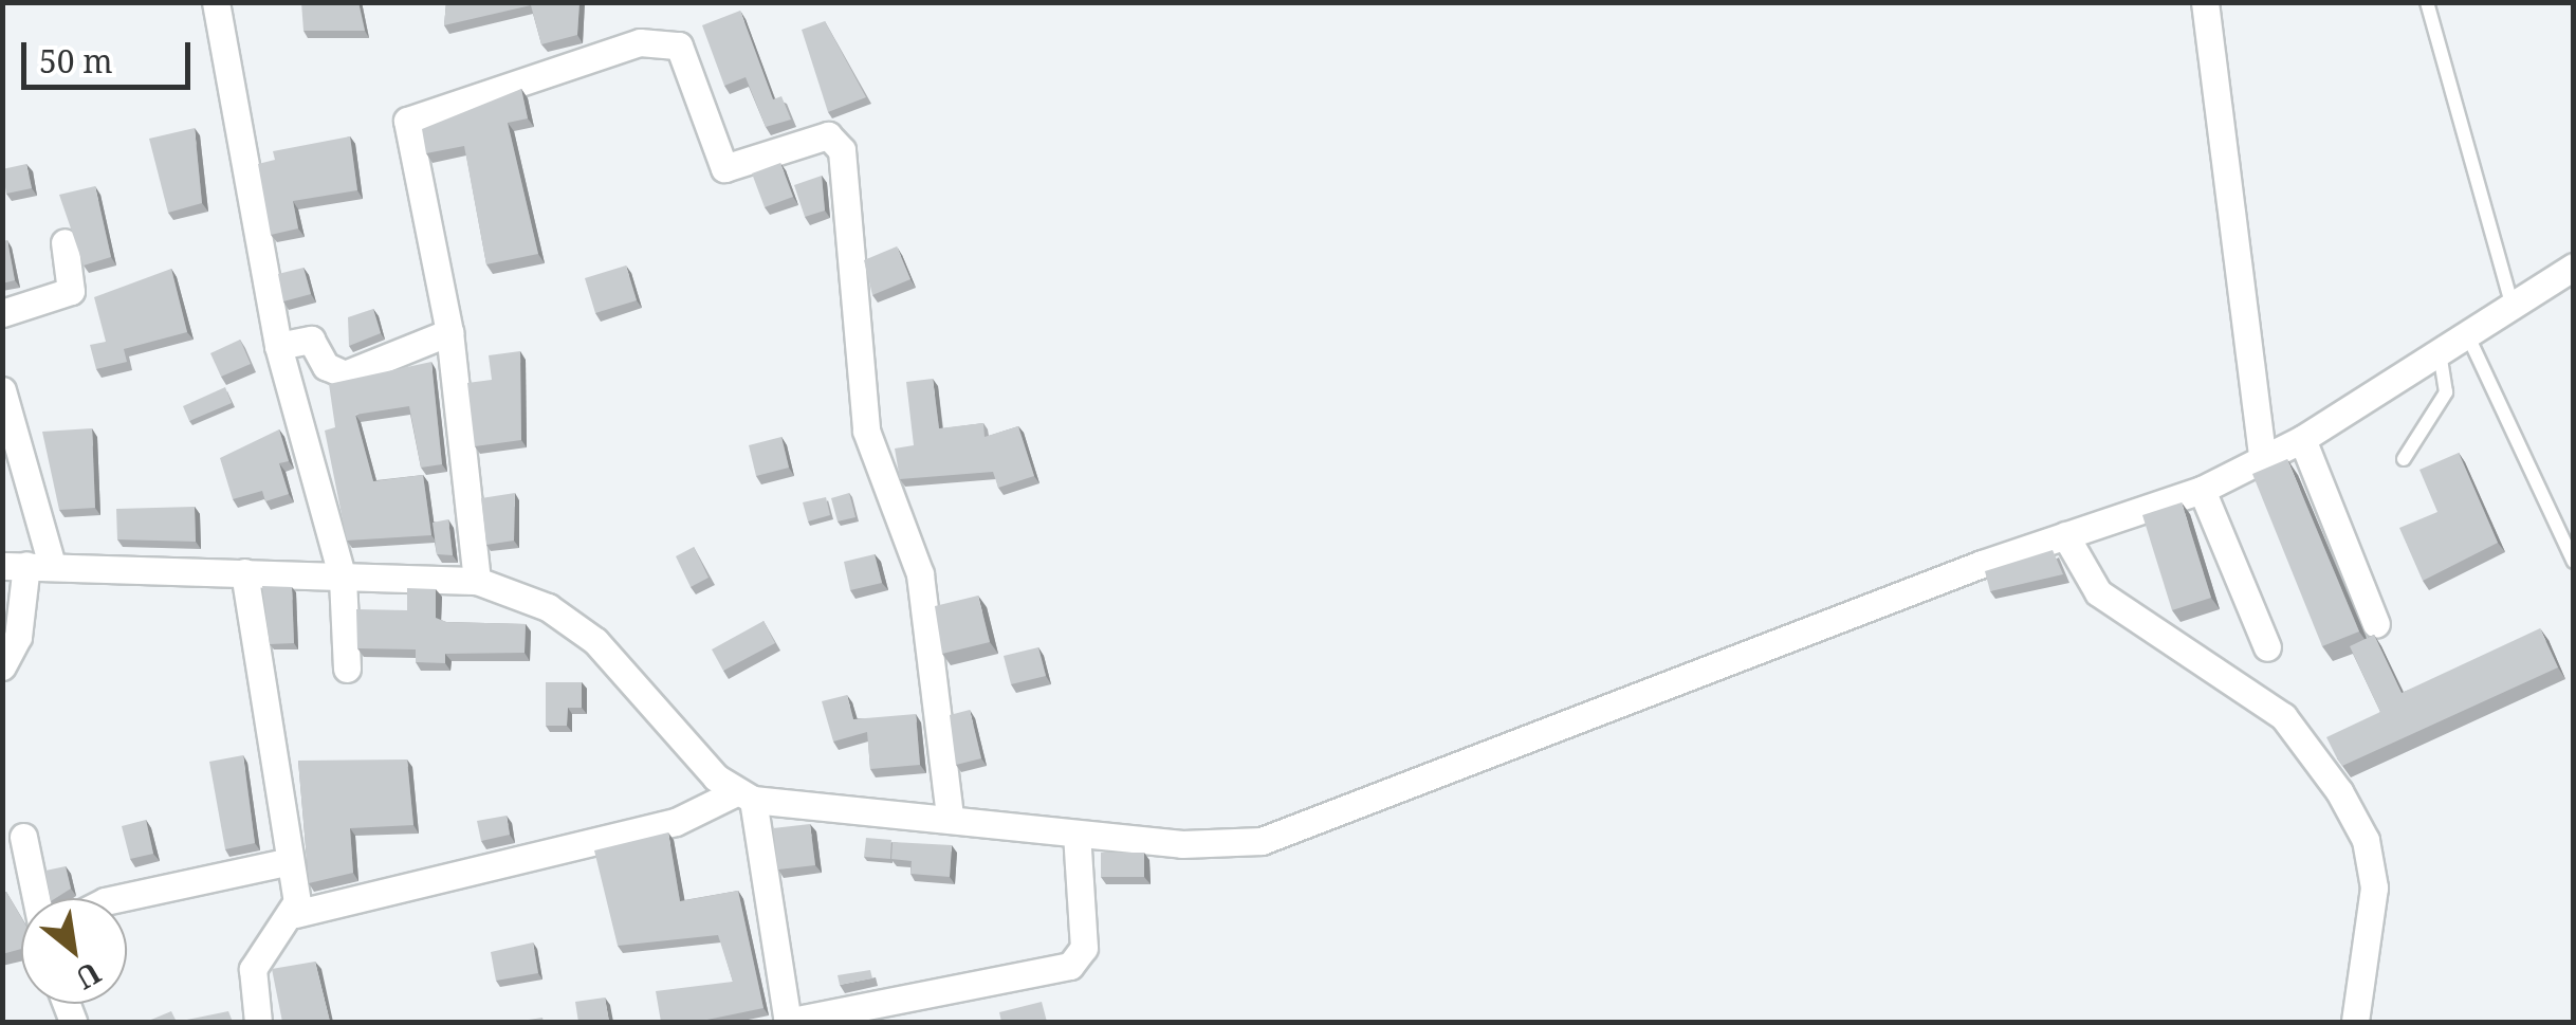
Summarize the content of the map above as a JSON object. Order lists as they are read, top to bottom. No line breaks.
{"scale_bar":"50 m","north":"bottom right"}
